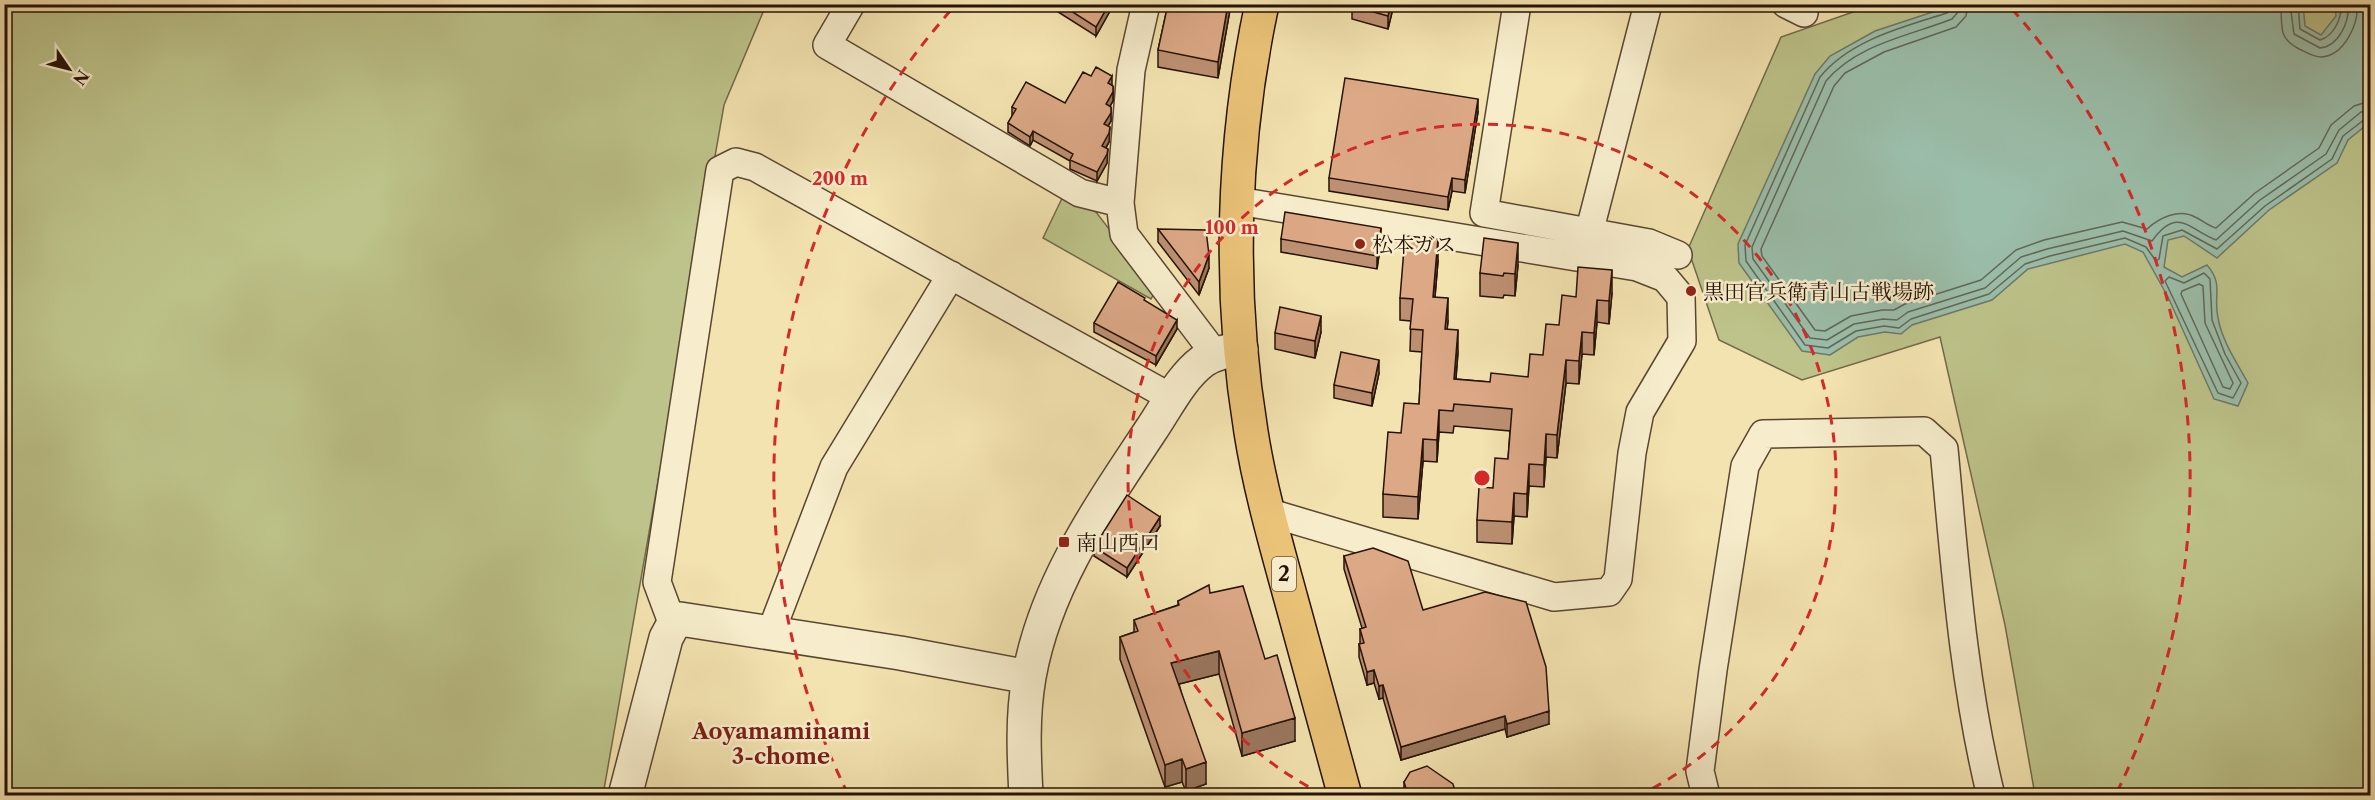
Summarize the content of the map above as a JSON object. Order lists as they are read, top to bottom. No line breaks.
{"streets":{"highway":["2"]},"districts":["Aoyamaminami 3-chome"],"places":{"other":["松本ガス","黒田官兵衛青山古戦場跡"],"transit":["南山西口"]},"north":"bottom right","rings":["200 m","100 m"]}
